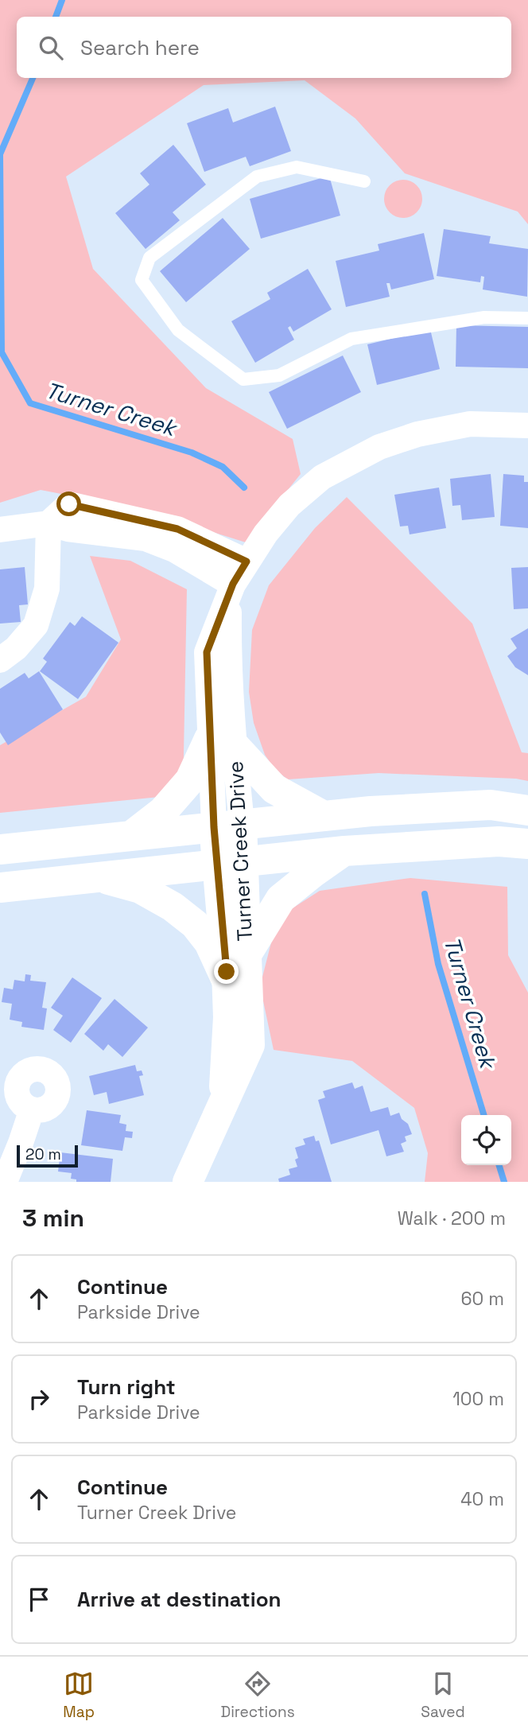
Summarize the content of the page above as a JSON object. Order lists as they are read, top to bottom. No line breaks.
{"streets":{"main road":["Turner Creek Drive"]},"water":["Turner Creek"],"scale_bar":"20 m","page":{"search":"Search here","scale":"20 m","heading":["3 min","Walk · 200 m"],"list":[["Continue","Parkside Drive","60 m"],["Turn right","Parkside Drive","100 m"],["Continue","Turner Creek Drive","40 m"],"Arrive at destination"],"nav":["Map","Directions","Saved"]}}
